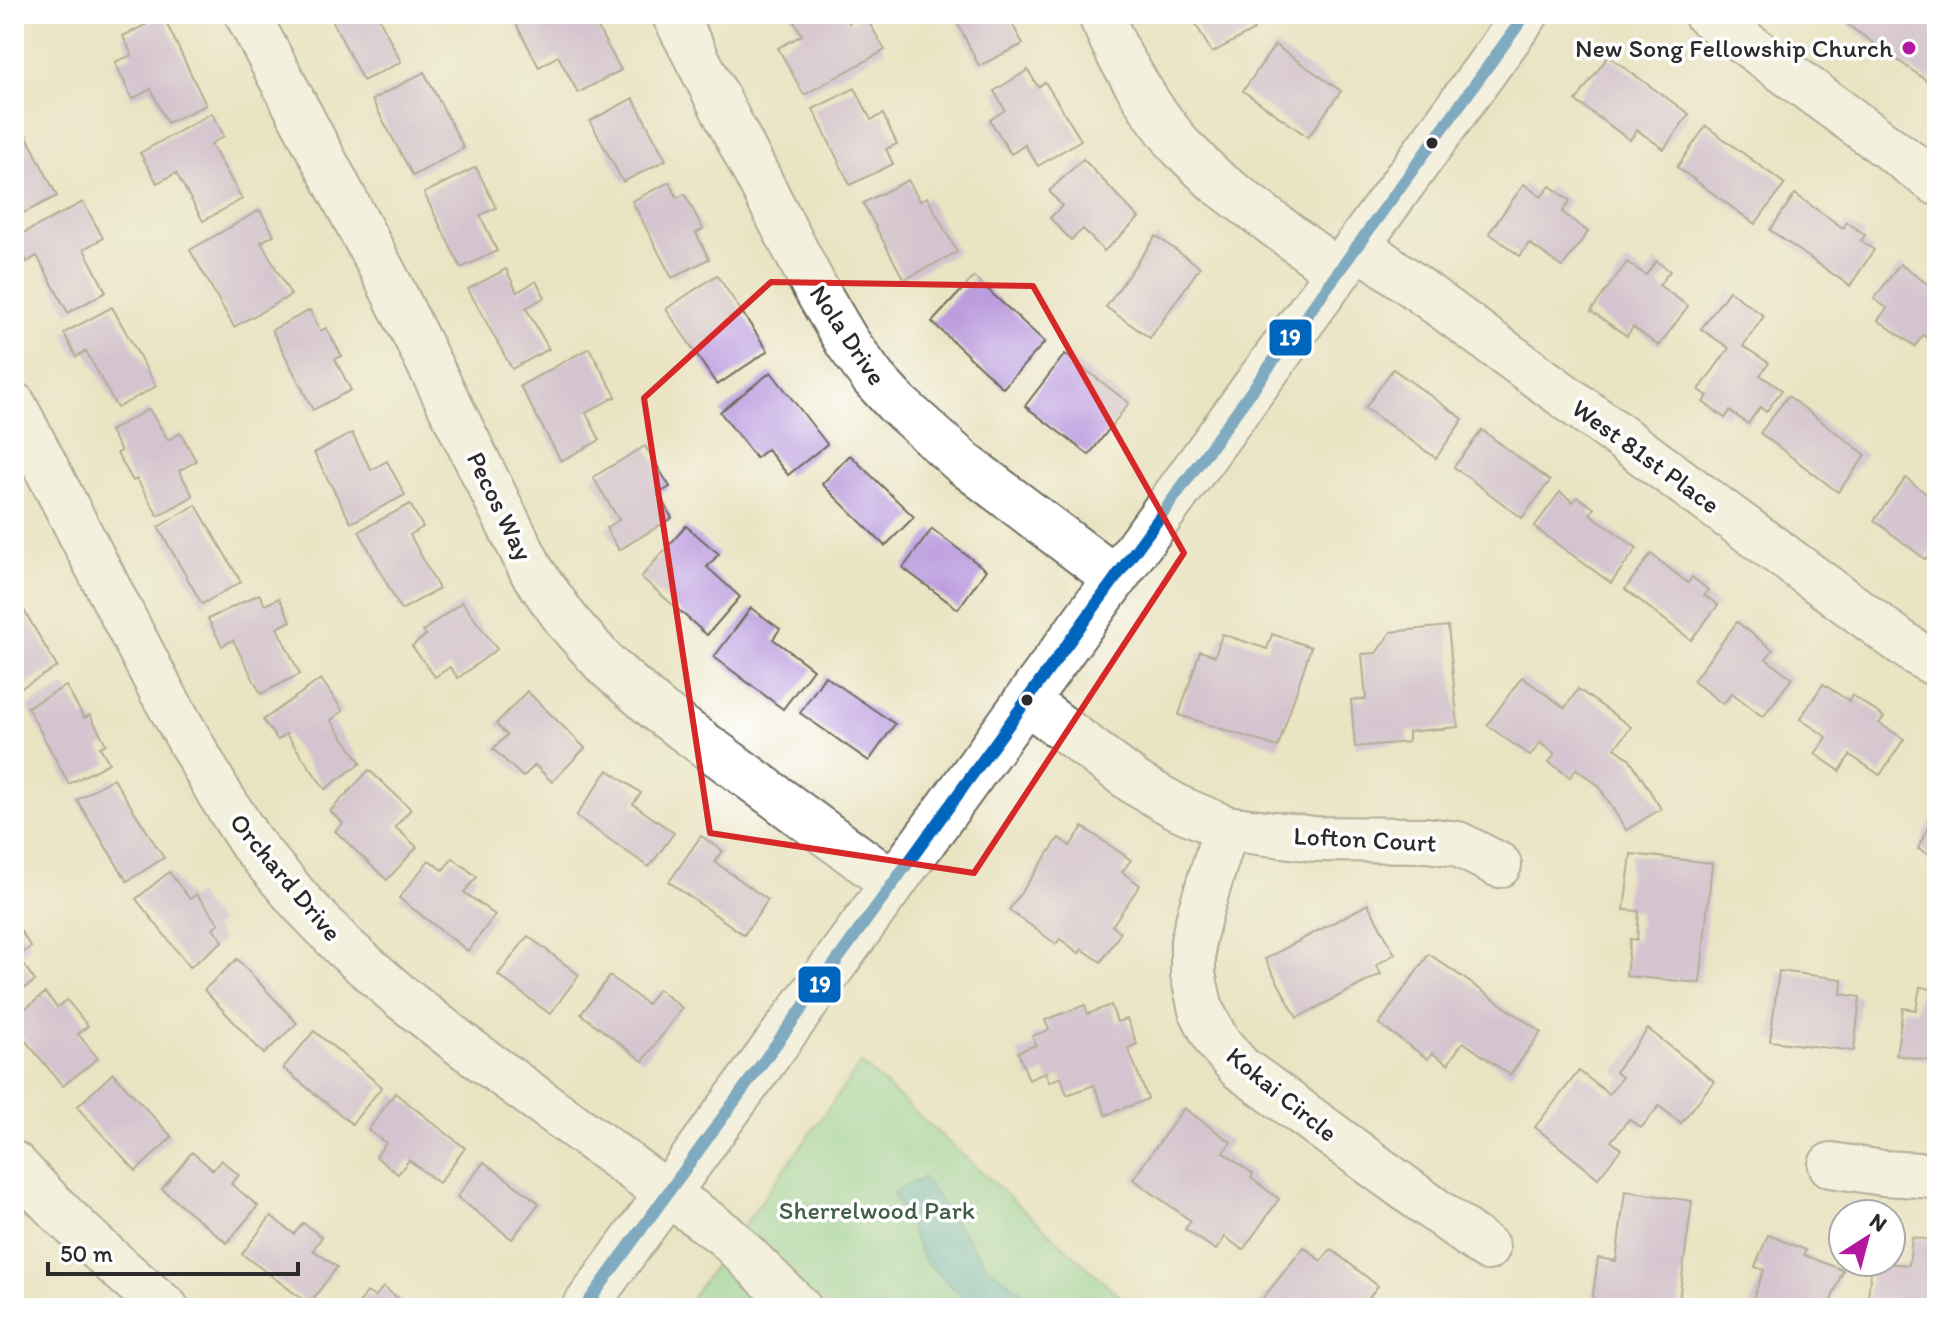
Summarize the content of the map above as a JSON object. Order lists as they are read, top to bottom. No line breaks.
{"streets":{"street":["Nola Drive","West 81st Place","Pecos Way","Lofton Court","Orchard Drive","Kokai Circle"]},"crossings":[["Lofton Court","Kokai Circle"]],"parks":["Sherrelwood Park"],"places":["New Song Fellowship Church"],"lines":["transit line 19"],"scale_bar":"50 m","north":"top right"}
